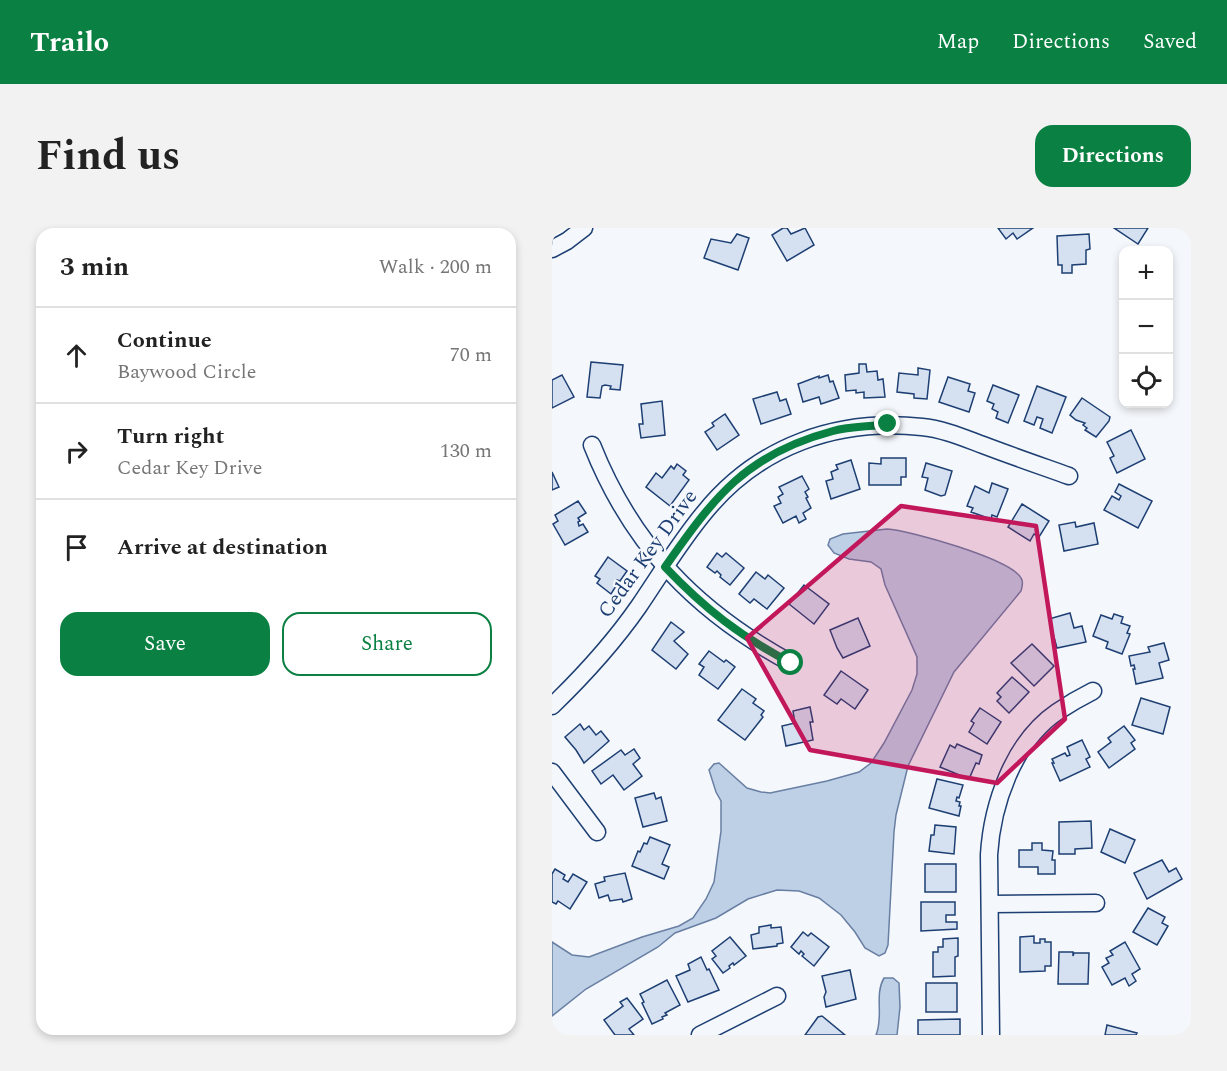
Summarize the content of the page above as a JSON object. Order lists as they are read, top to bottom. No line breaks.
{"streets":{"street":["Cedar Key Drive"]},"page":{"header":"Trailo","nav":["Map","Directions","Saved"],"title":"Find us","buttons":["Directions",["Save","Share"]],"heading":["3 min","Walk · 200 m"],"map_buttons":["+","−"],"list":[["Continue","Baywood Circle","70 m"],["Turn right","Cedar Key Drive","130 m"],"Arrive at destination"]}}
